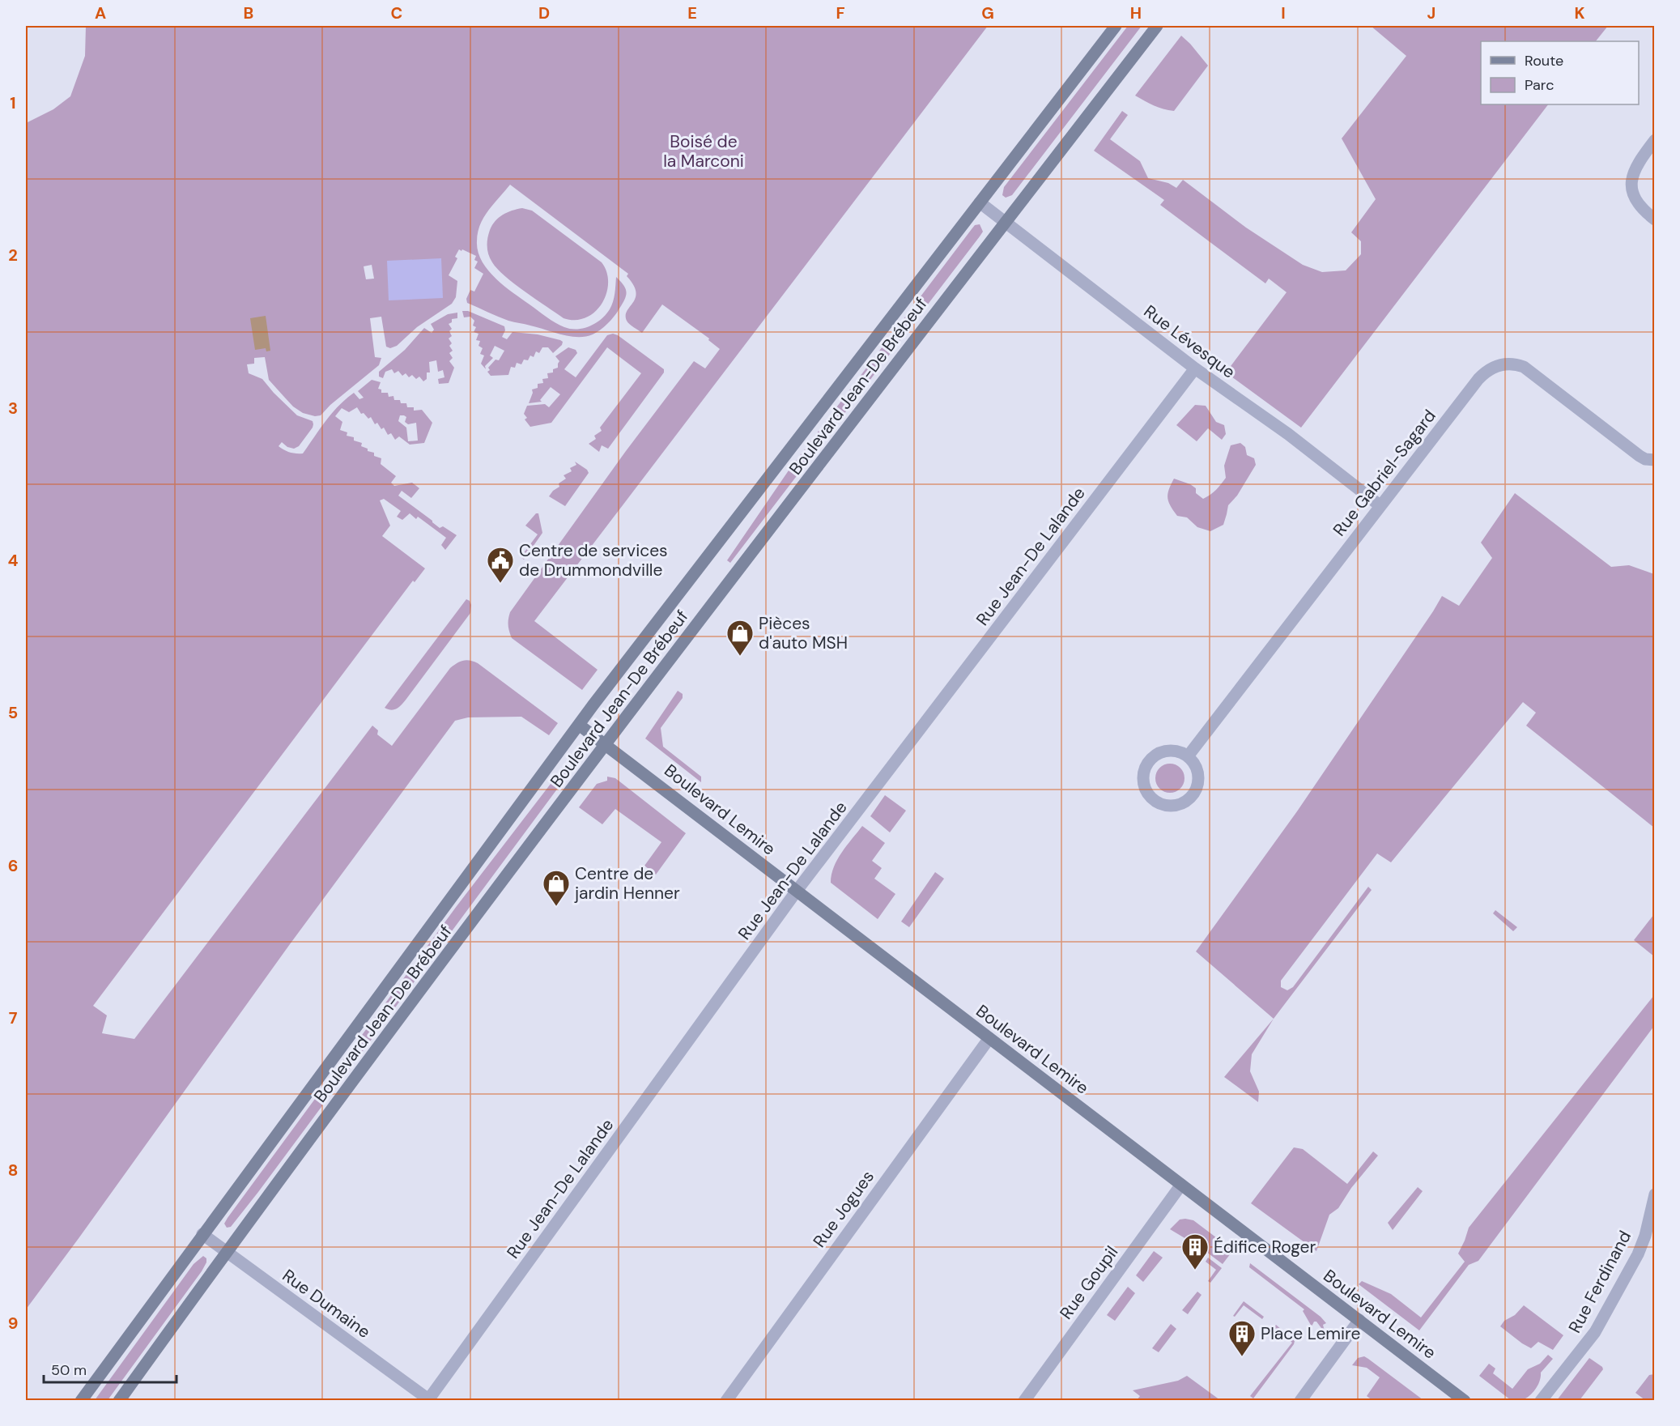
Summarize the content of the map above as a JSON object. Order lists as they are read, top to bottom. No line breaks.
{"streets":{"main road":["Boulevard Jean-De Brébeuf","Boulevard Lemire"],"street":["Rue Lévesque","Rue Gabriel-Sagard","Rue Jean-De Lalande","Rue Jogues","Rue Ferdinand","Rue Goupil","Rue Dumaine"]},"crossings":[["Rue Lévesque","Boulevard Jean-De Brébeuf"],["Rue Lévesque","Rue Gabriel-Sagard"],["Rue Lévesque","Rue Jean-De Lalande"],["Boulevard Jean-De Brébeuf","Boulevard Lemire"],["Boulevard Jean-De Brébeuf","Rue Dumaine"],["Rue Jean-De Lalande","Boulevard Lemire"],["Rue Jean-De Lalande","Rue Dumaine"],["Boulevard Lemire","Rue Jogues"],["Boulevard Lemire","Rue Goupil"]],"parks":["Boisé de la Marconi"],"places":{"public building":["Centre de services de Drummondville"],"shop":["Pièces d'auto MSH","Centre de jardin Henner"],"building":["Édifice Roger","Place Lemire"]},"legend":["Route","Parc"],"scale_bar":"50 m","grid":{"columns":["A","B","C","D","E","F","G","H","I","J","K"],"rows":["1","2","3","4","5","6","7","8","9"]}}
